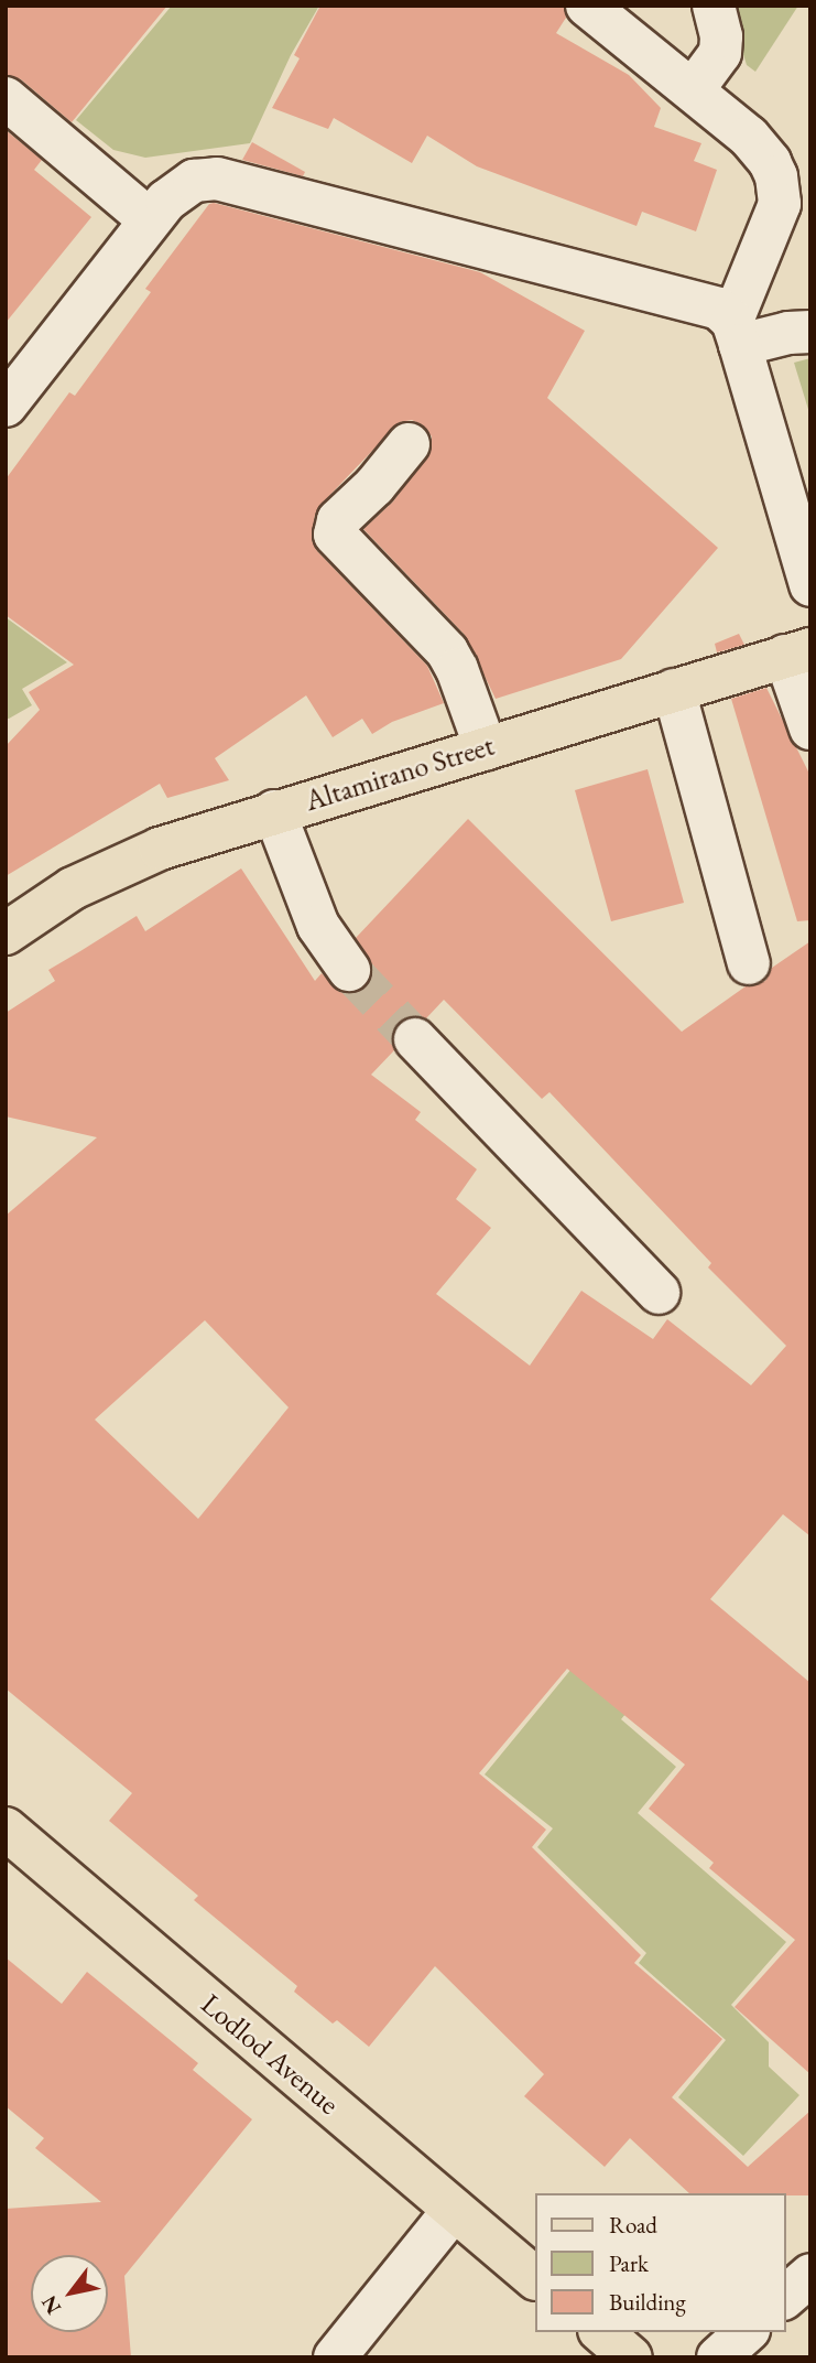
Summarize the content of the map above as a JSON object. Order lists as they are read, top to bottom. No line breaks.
{"streets":{"main road":["Altamirano Street","Lodlod Avenue"]},"legend":["Road","Park","Building"],"north":"bottom left"}
